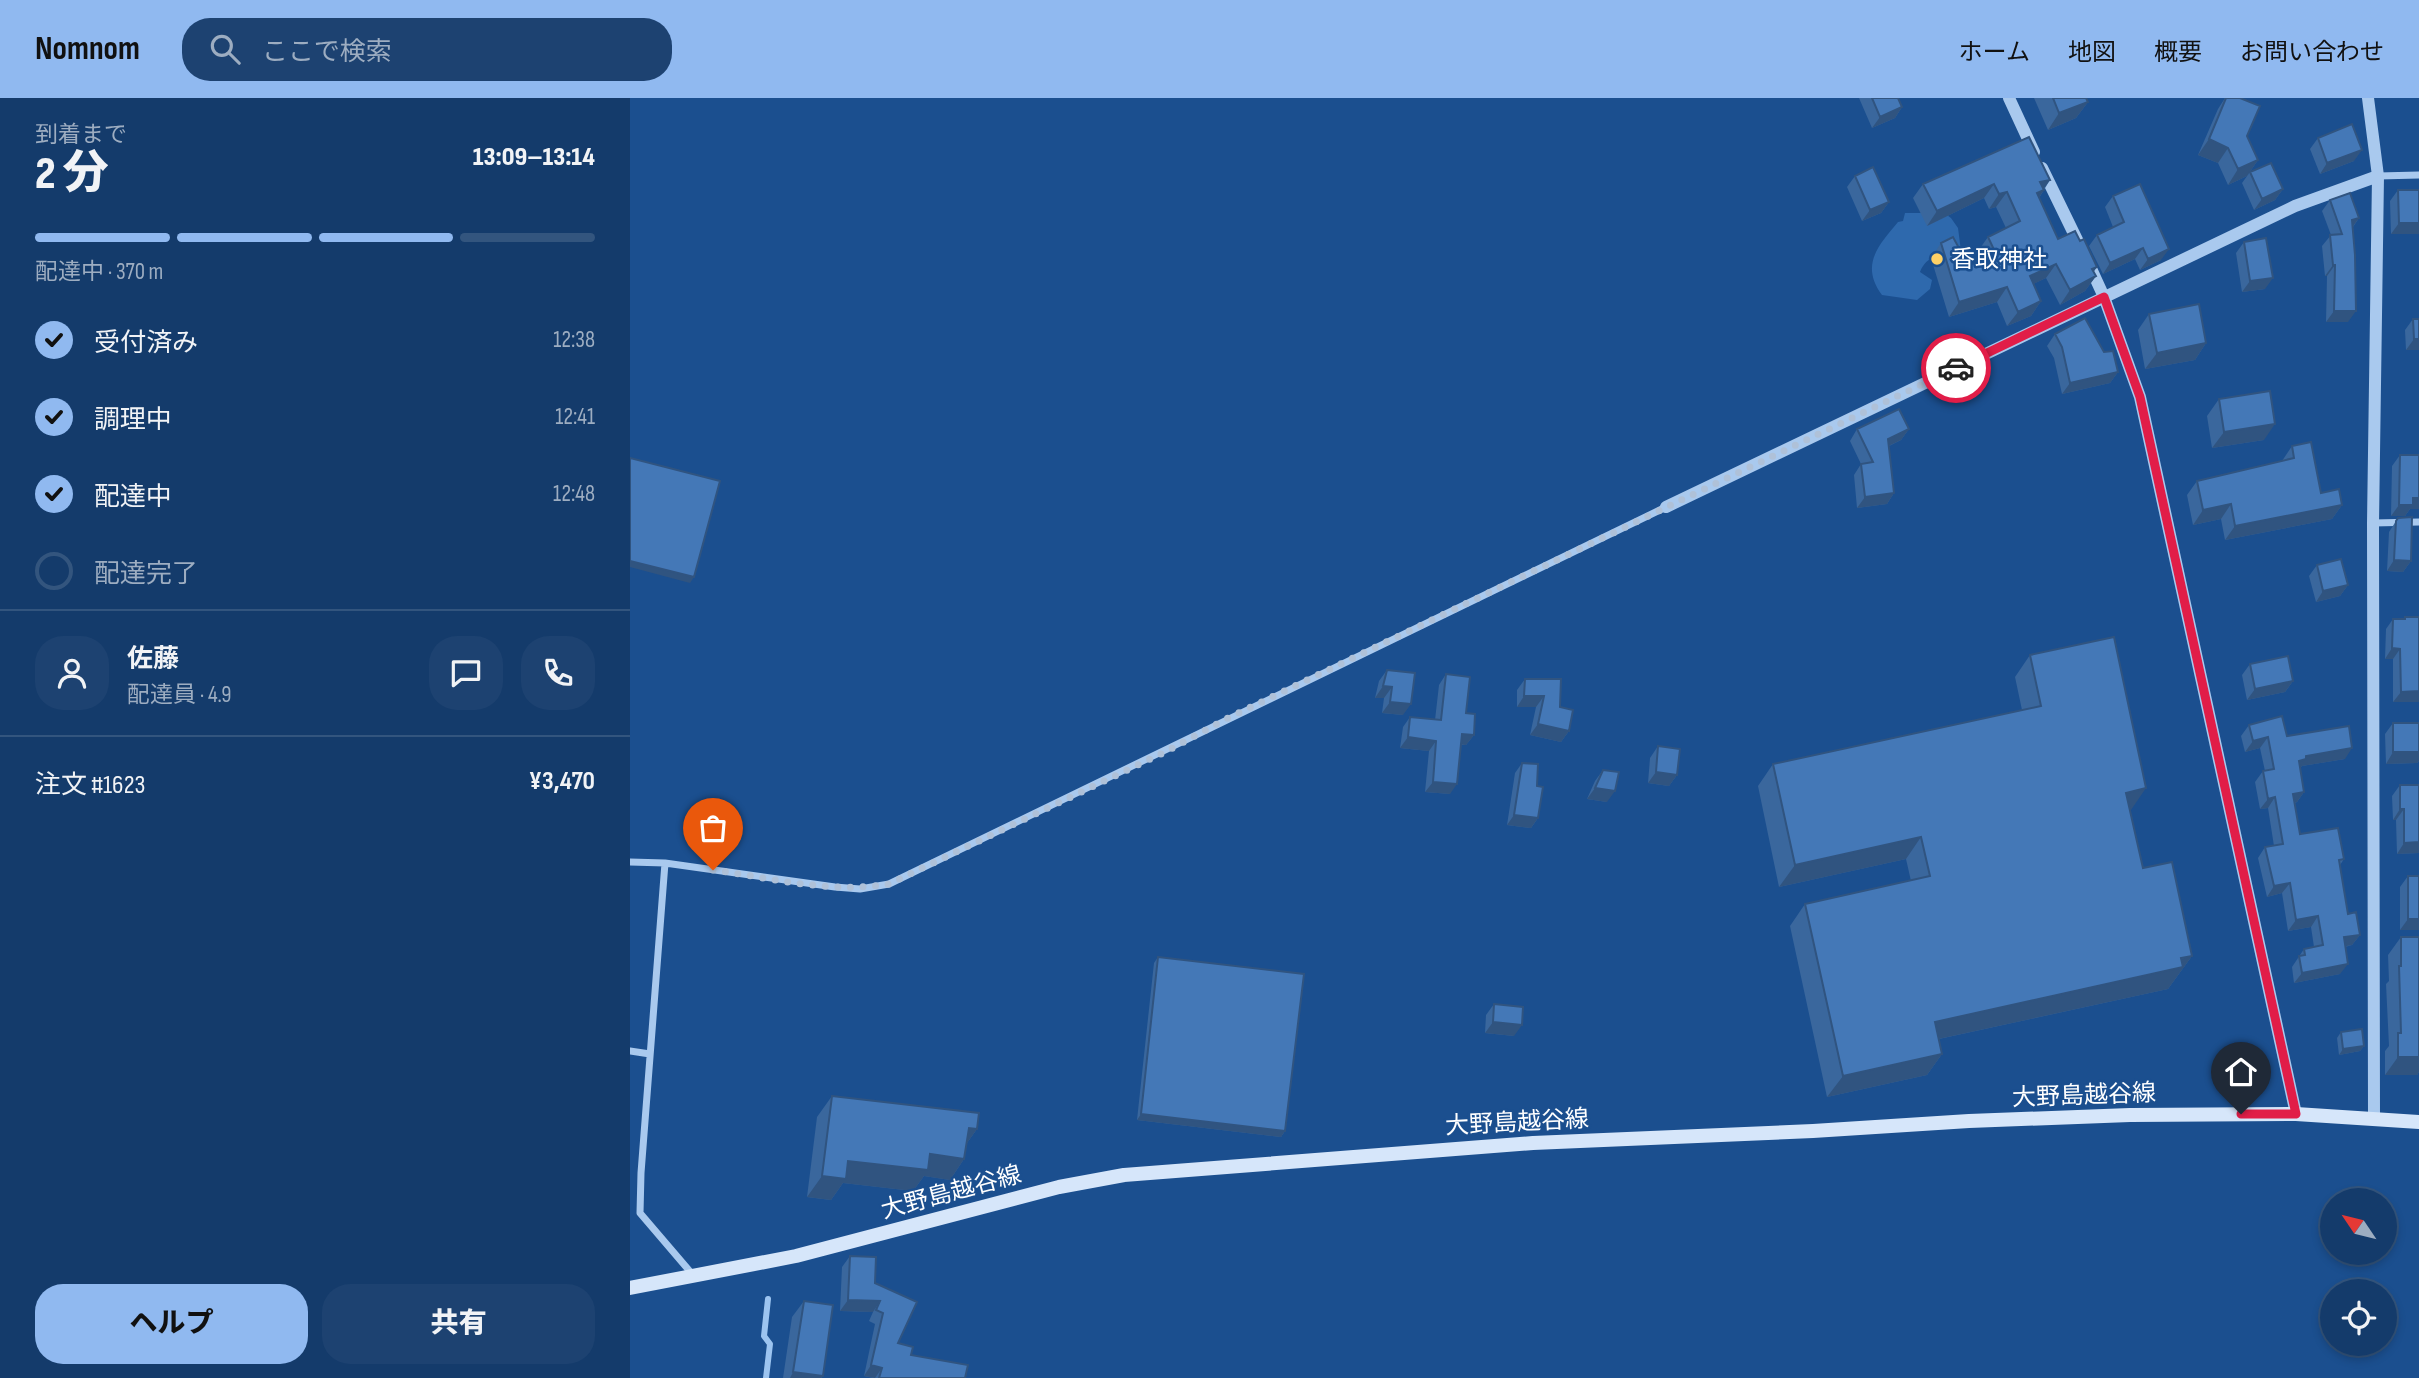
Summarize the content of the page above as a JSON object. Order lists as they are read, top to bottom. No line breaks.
{"streets":{"main road":["大野島越谷線"]},"places":["香取神社"],"north":"top left","page":{"header":"Nomnom","search":"ここで検索","nav":["ホーム","地図","概要","お問い合わせ"],"heading":["2 分","到着まで","13:09–13:14"],"panel":["佐藤","配達員 · 4.9","注文 #1623","¥3,470"],"bar":"配達中 · 370 m","list":[["受付済み","12:38"],["調理中","12:41"],["配達中","12:48"],"配達完了"],"buttons":["ヘルプ","共有"]}}
